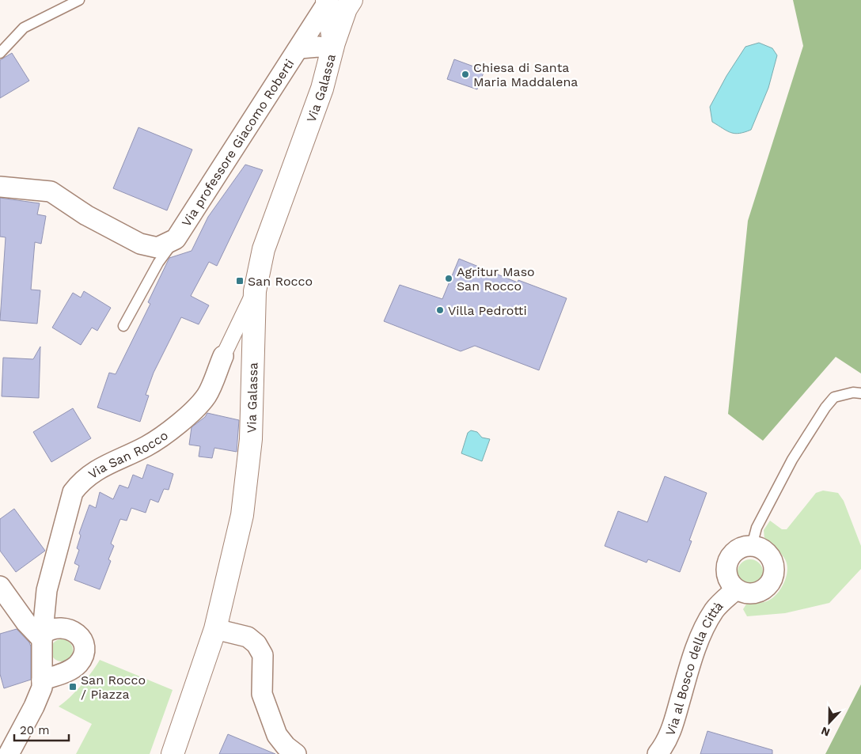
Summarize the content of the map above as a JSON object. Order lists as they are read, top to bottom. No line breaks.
{"streets":{"main road":["Via Galassa"],"street":["Via professore Giacomo Roberti","Via San Rocco","Via al Bosco della Città"]},"crossings":[["Via Galassa","Via professore Giacomo Roberti"],["Via Galassa","Via San Rocco"]],"places":{"other":["Chiesa di Santa Maria Maddalena","Agritur Maso San Rocco","Villa Pedrotti"],"transit":["San Rocco","San Rocco / Piazza"]},"scale_bar":"20 m","north":"bottom"}
